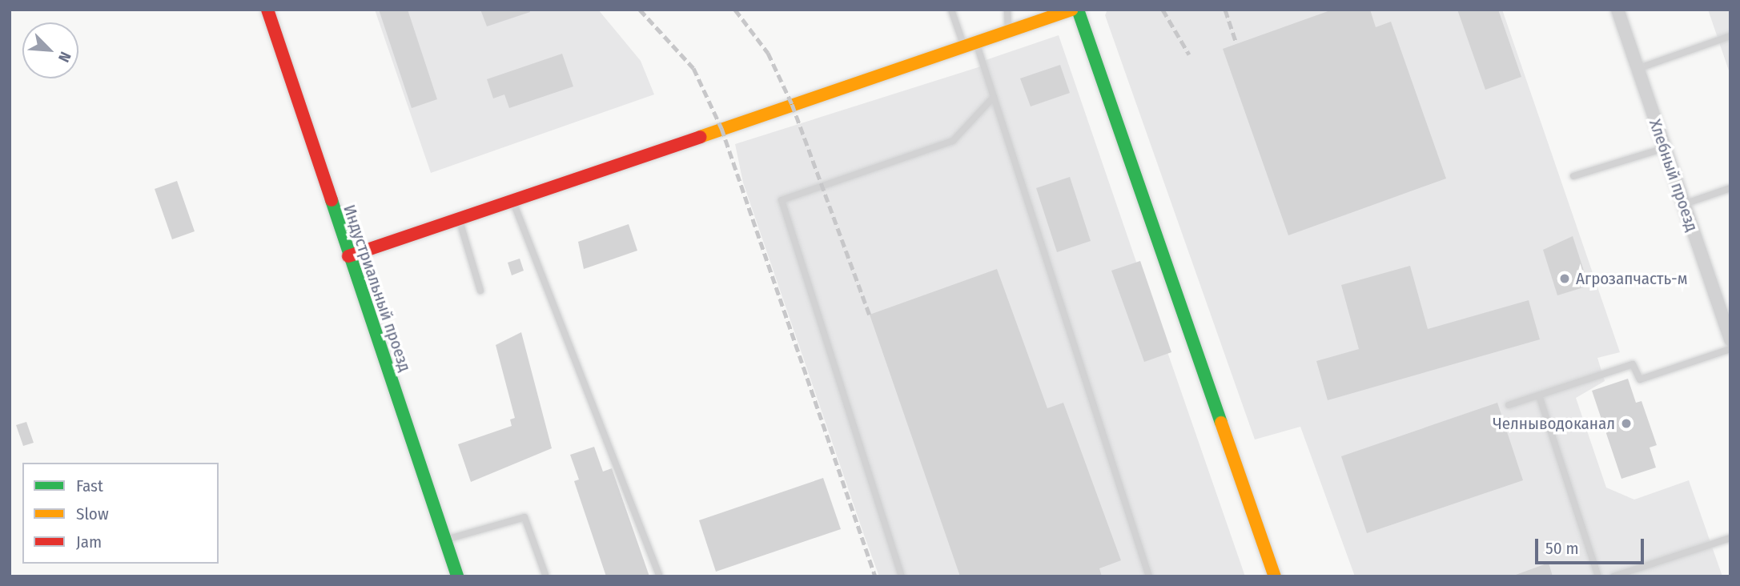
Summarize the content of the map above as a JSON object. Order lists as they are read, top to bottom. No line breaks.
{"streets":{"street":["Хлебный проезд","Индустриальный проезд"]},"places":["Агрозапчасть-м","Челныводоканал"],"legend":["Fast","Slow","Jam"],"scale_bar":"50 m","north":"bottom right"}
